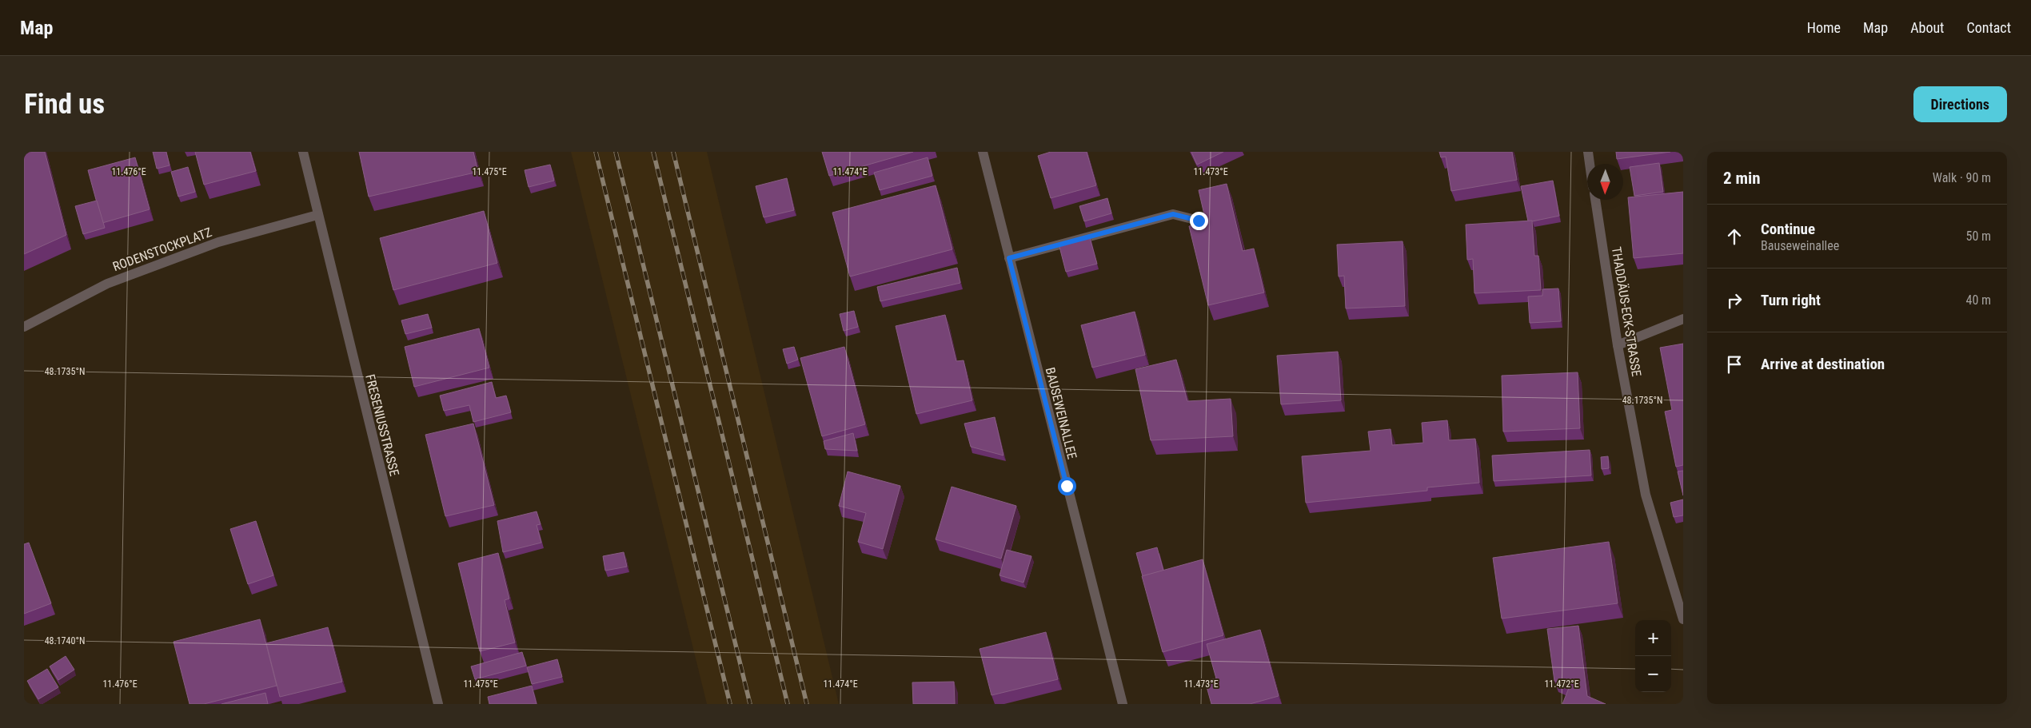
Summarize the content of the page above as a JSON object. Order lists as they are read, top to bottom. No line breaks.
{"streets":{"street":["RODENSTOCKPLATZ","THADDÄUS-ECK-STRASSE","BAUSEWEINALLEE","FRESENIUSSTRASSE"]},"crossings":[["RODENSTOCKPLATZ","FRESENIUSSTRASSE"]],"north":"bottom","page":{"header":"Map","nav":["Home","Map","About","Contact"],"buttons":"Directions","title":"Find us","heading":["2 min","Walk · 90 m"],"list":[["Continue","Bauseweinallee","50 m"],["Turn right","40 m"],"Arrive at destination"],"map_buttons":["+","−"]},"coordinates":["11.476°E","11.475°E","11.474°E","11.473°E","48.1735°N","48.1740°N","11.472°E"]}
